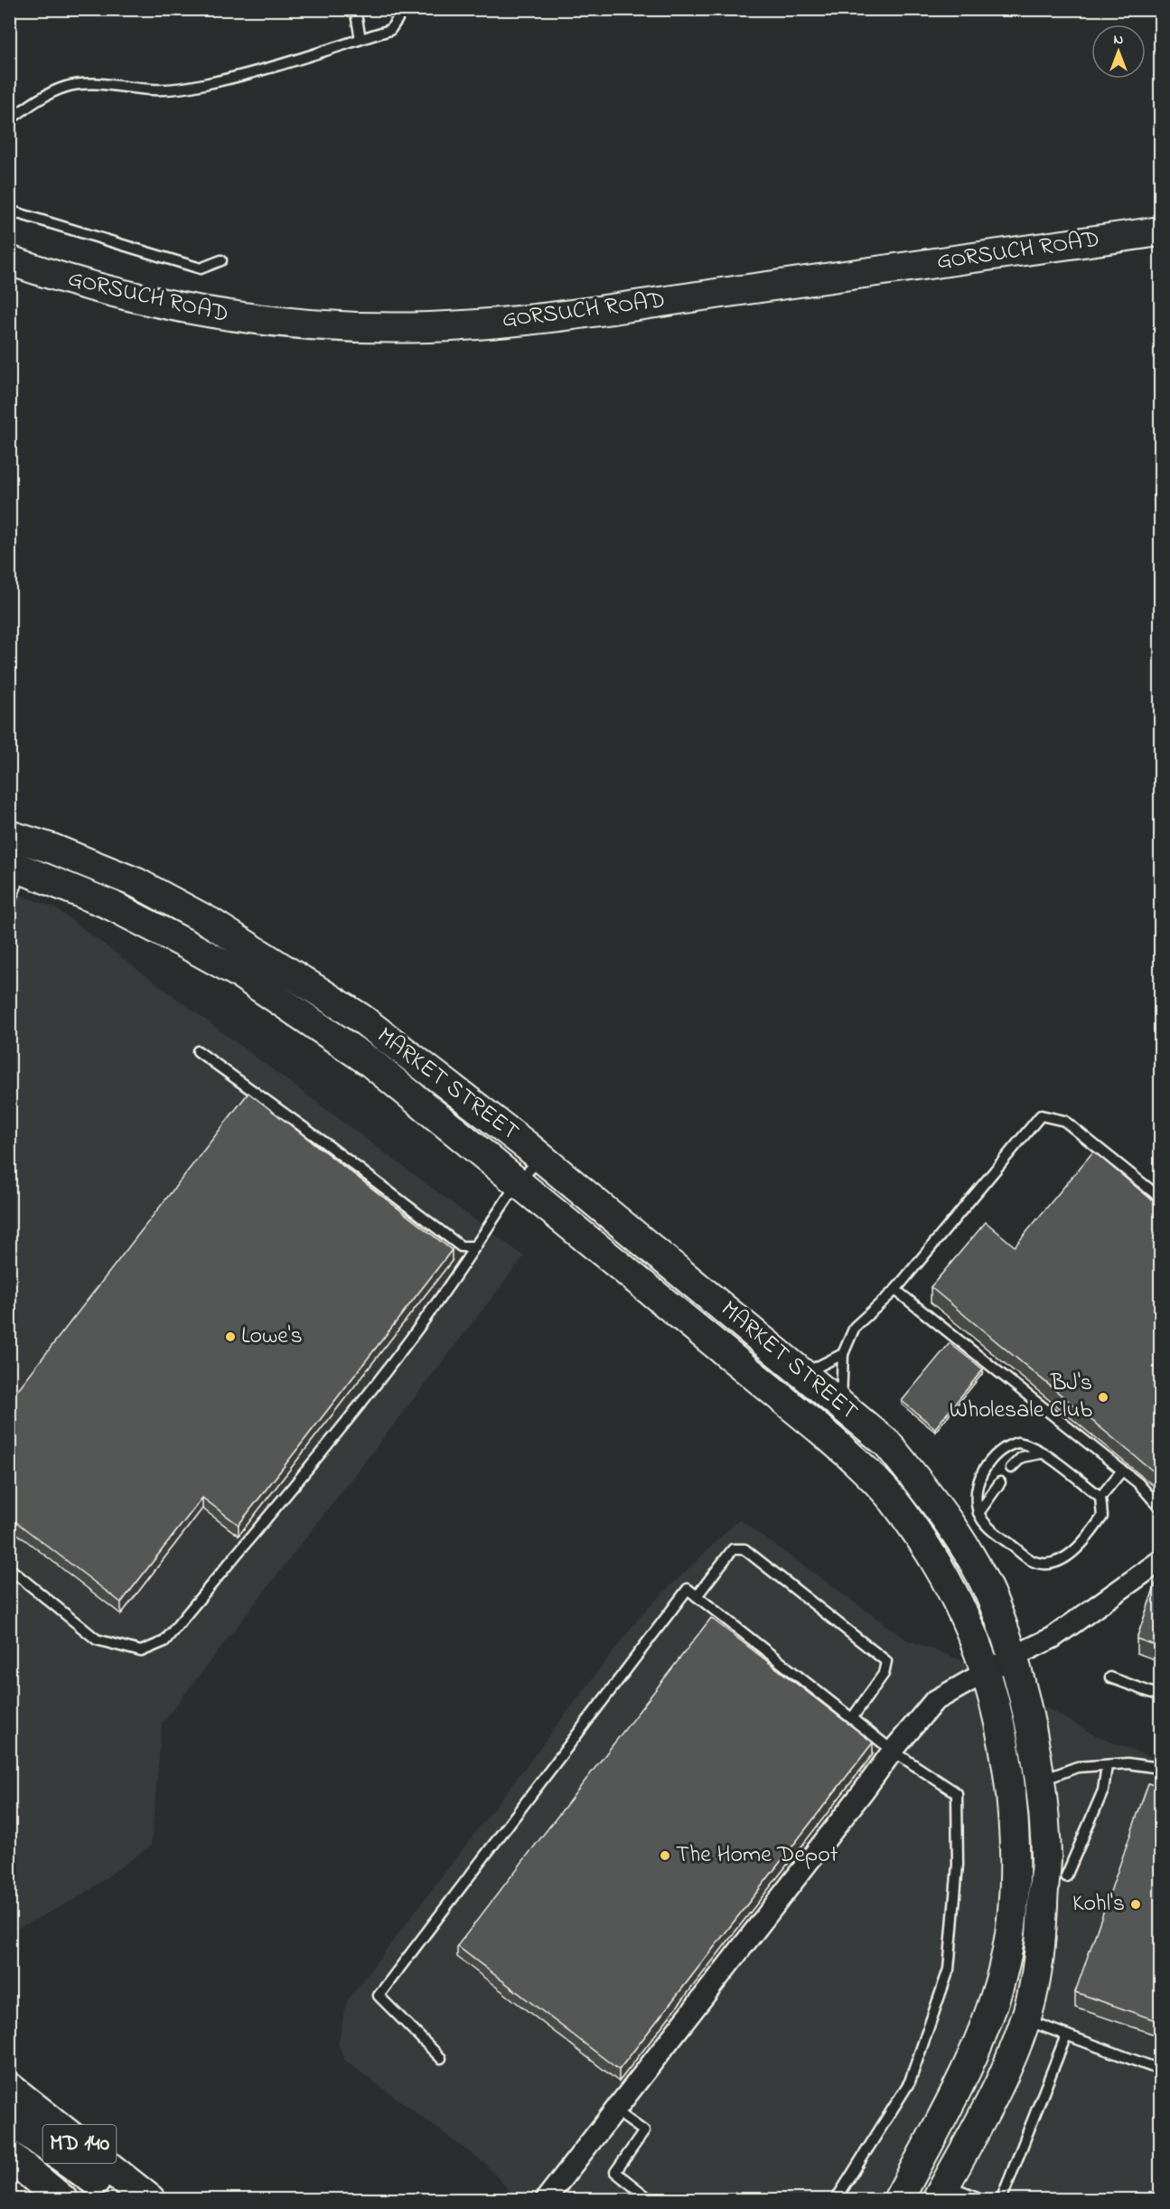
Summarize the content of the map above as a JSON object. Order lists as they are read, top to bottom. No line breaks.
{"streets":{"highway":["MD 140"],"street":["GORSUCH ROAD","MARKET STREET"]},"places":["Lowe's","BJ's Wholesale Club","The Home Depot","Kohl's"],"north":"top"}
